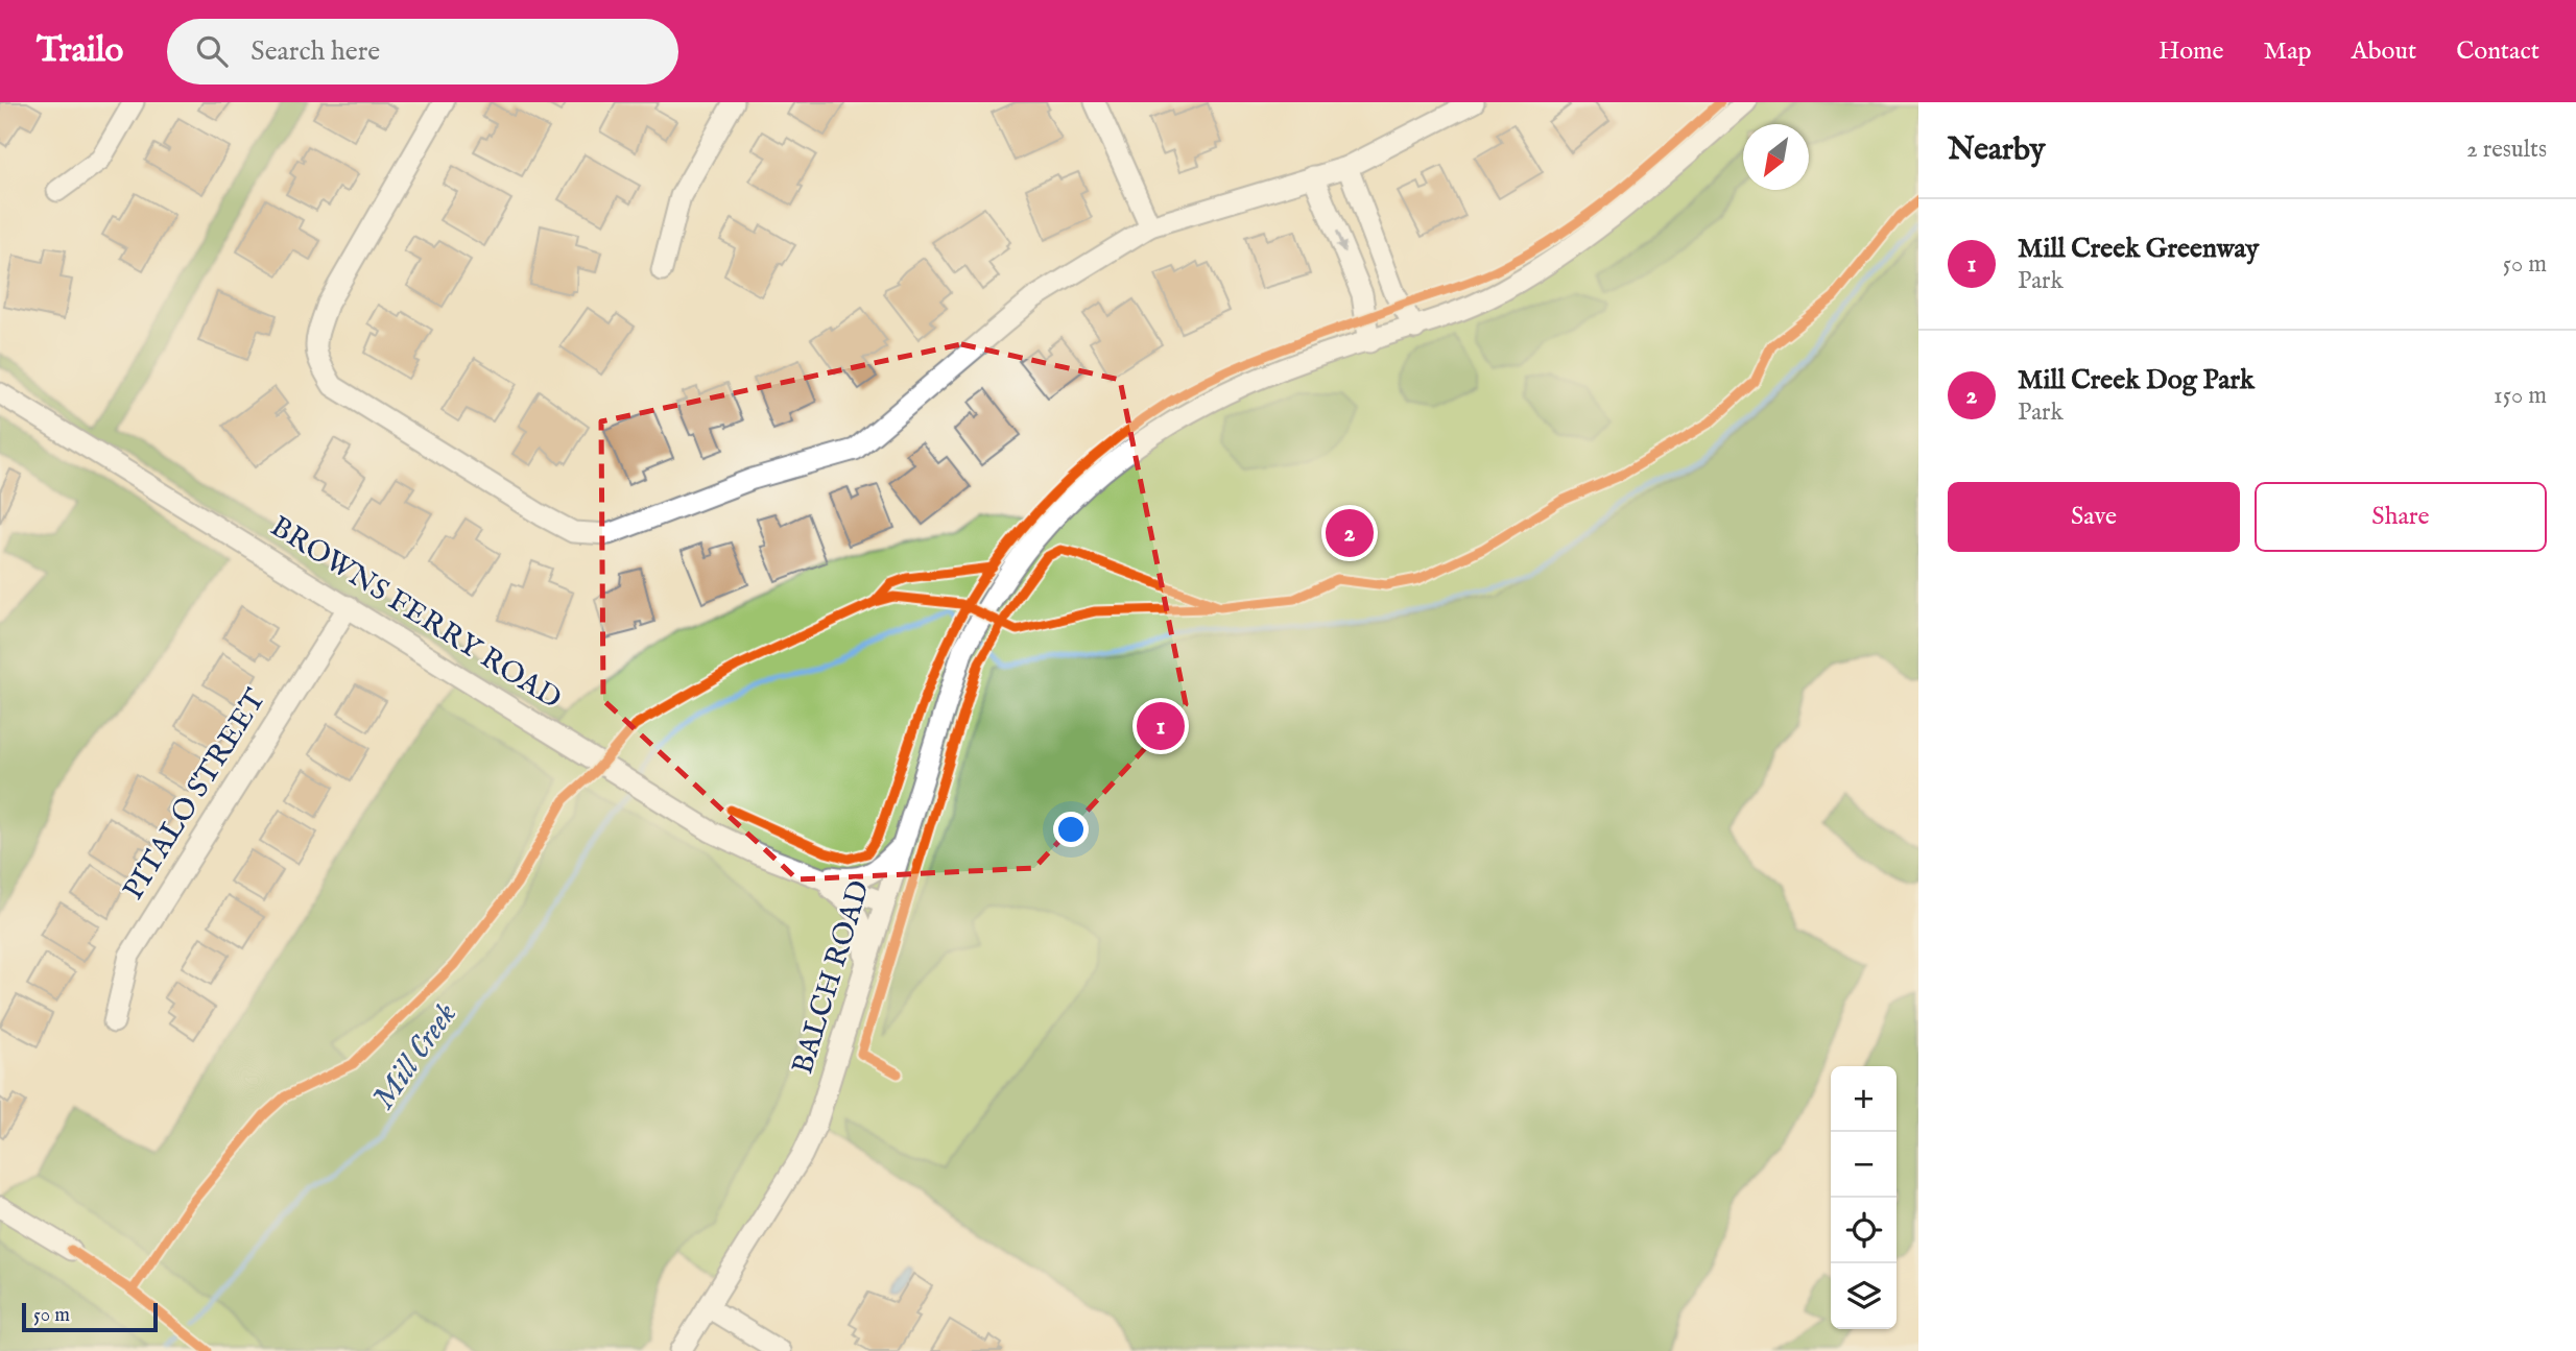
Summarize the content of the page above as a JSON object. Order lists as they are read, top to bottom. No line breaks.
{"streets":{"street":["BROWNS FERRY ROAD","PITALO STREET","BALCH ROAD"]},"crossings":[["BROWNS FERRY ROAD","PITALO STREET"],["BROWNS FERRY ROAD","BALCH ROAD"]],"water":["Mill Creek"],"scale_bar":"50 m","north":"bottom left","page":{"header":"Trailo","search":"Search here","nav":["Home","Map","About","Contact"],"heading":["Nearby","2 results"],"list":[{"mark":"1","name":"Mill Creek Greenway","note":"Park","value":"50 m"},{"mark":"2","name":"Mill Creek Dog Park","note":"Park","value":"150 m"}],"buttons":["Save","Share"],"pins":["2","1"],"map_buttons":["+","−"],"scale":"50 m"}}
